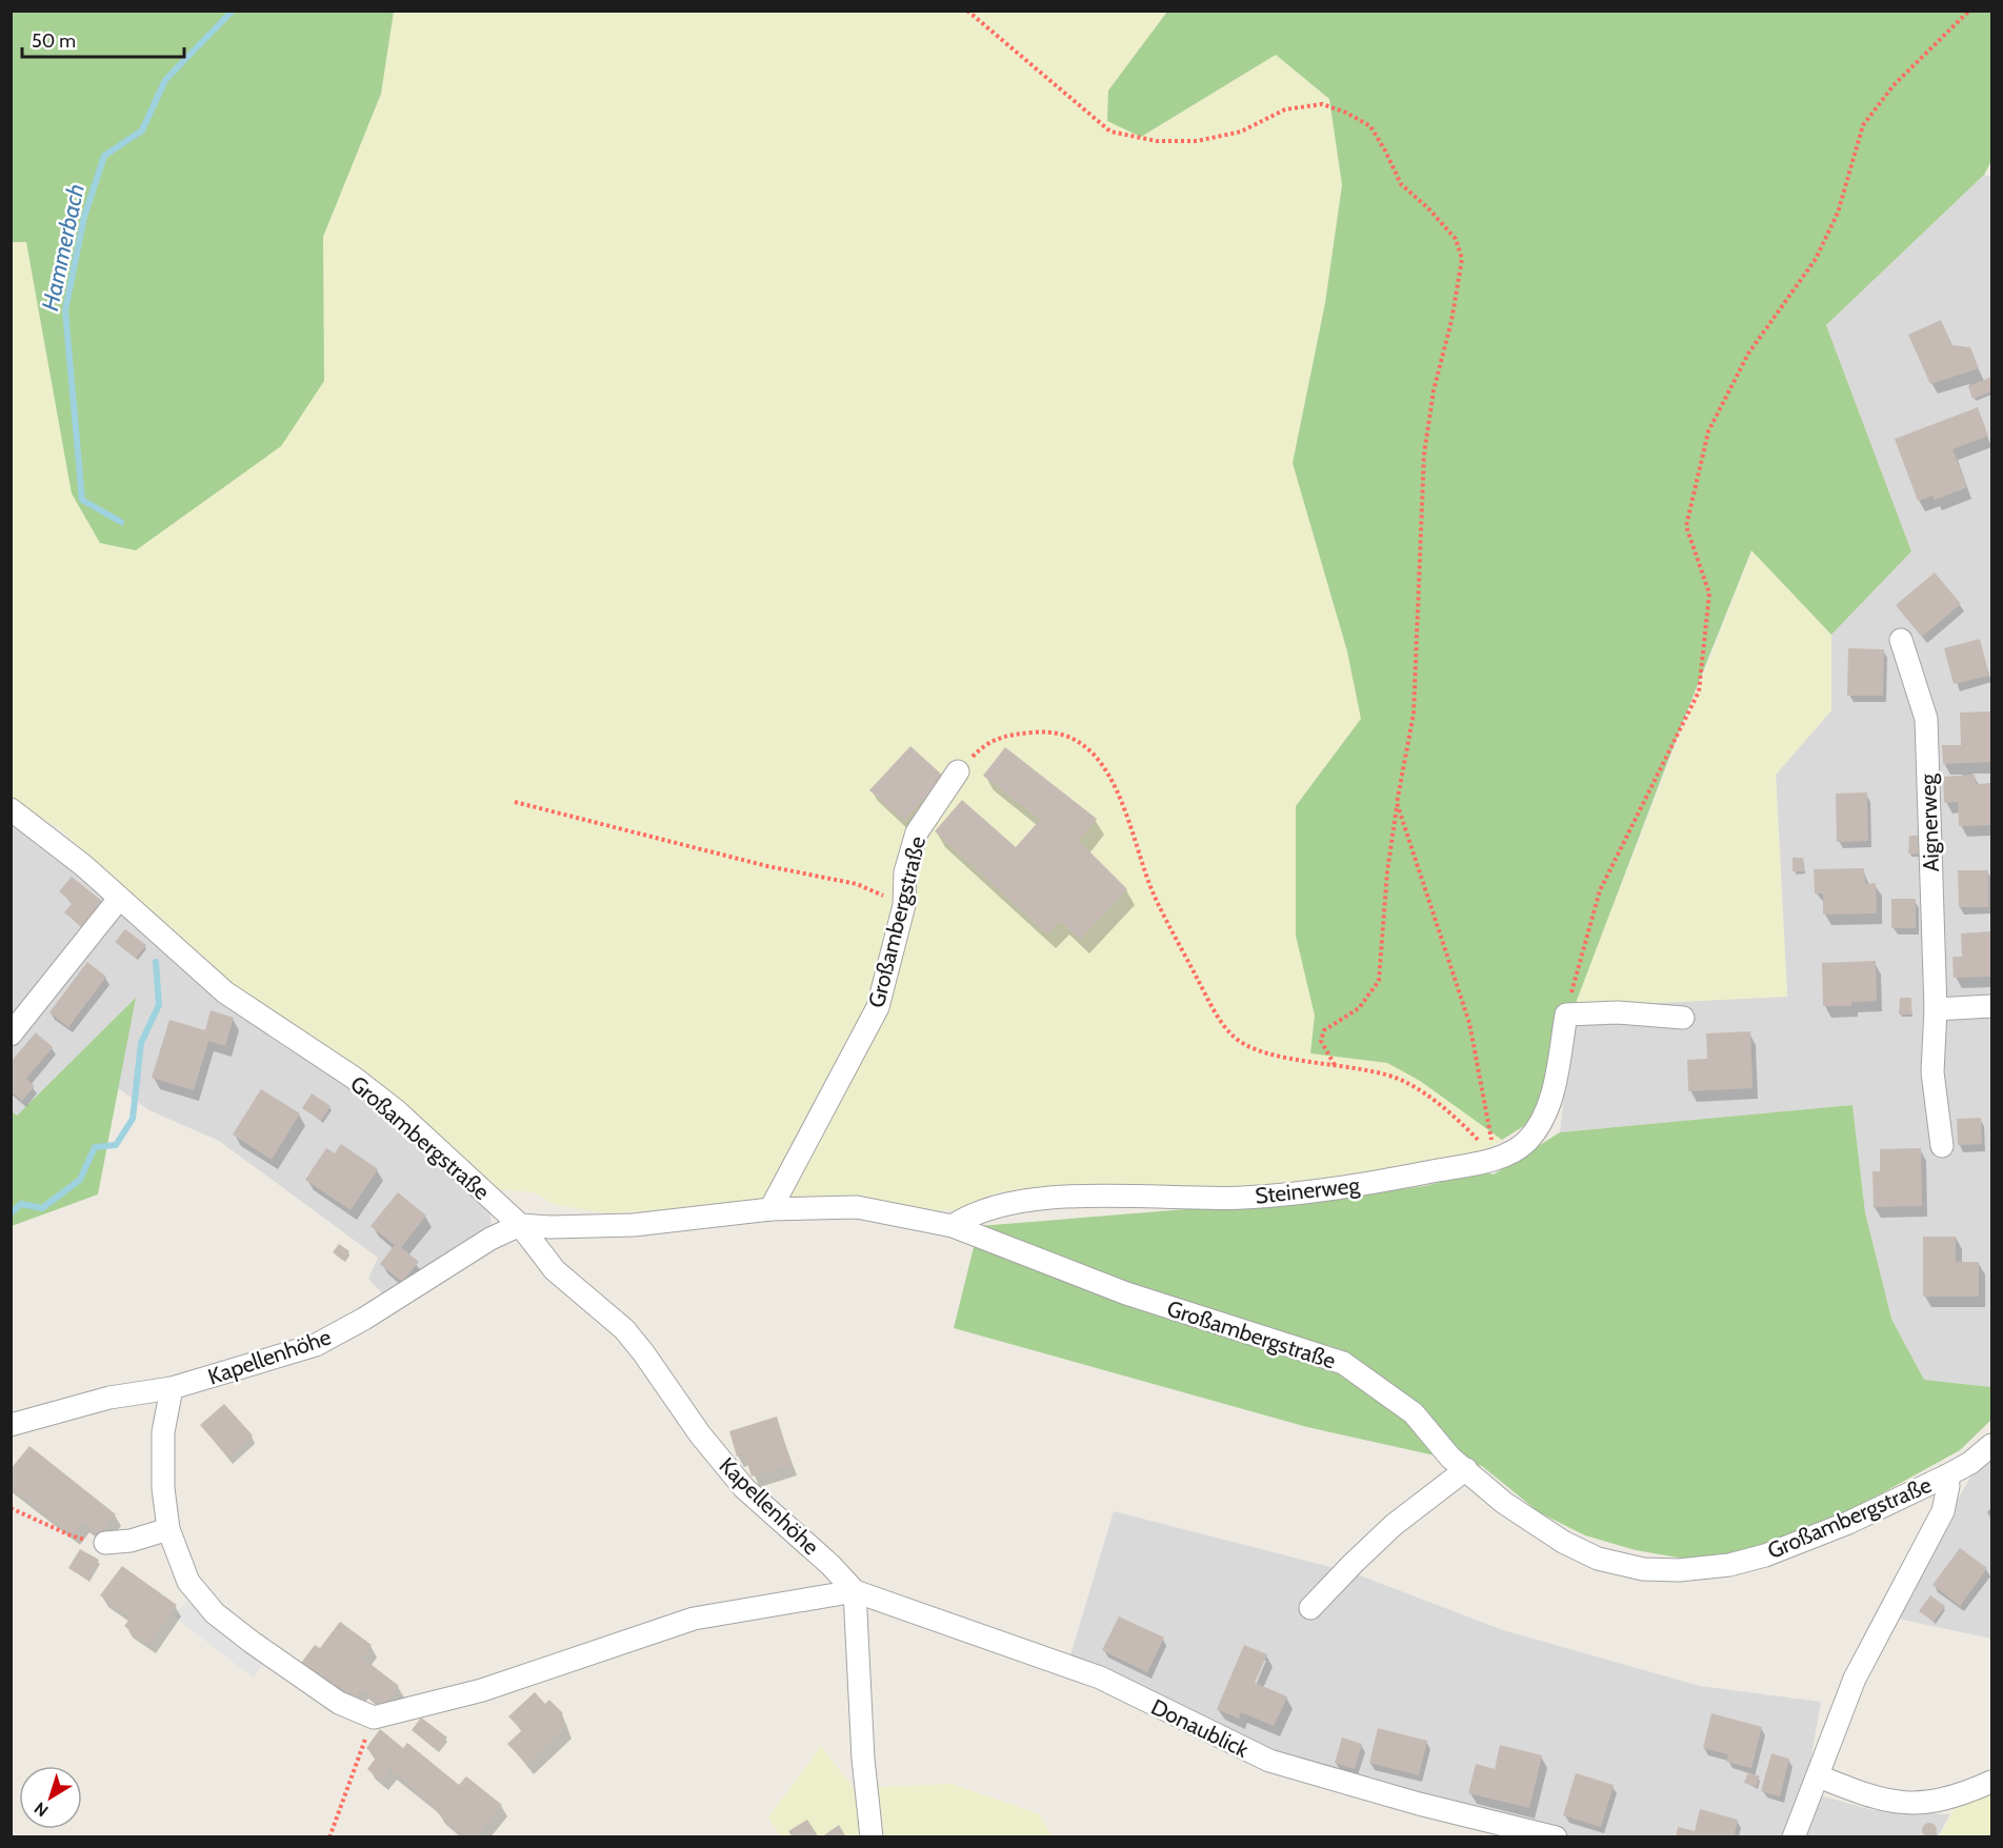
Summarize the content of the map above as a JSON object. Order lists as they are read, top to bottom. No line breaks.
{"streets":{"street":["Aignerweg","Großambergstraße","Steinerweg","Kapellenhöhe","Donaublick"]},"crossings":[["Großambergstraße","Steinerweg"],["Großambergstraße","Kapellenhöhe"],["Kapellenhöhe","Donaublick"]],"water":["Hammerbach"],"scale_bar":"50 m","north":"bottom left"}
